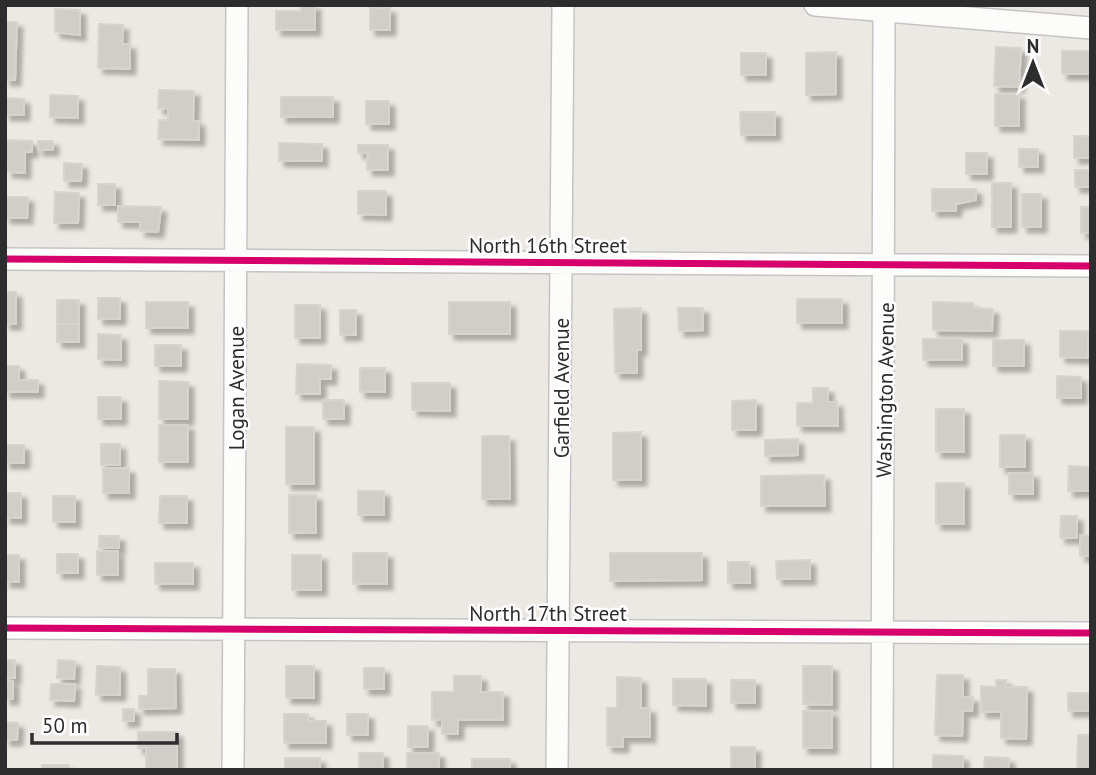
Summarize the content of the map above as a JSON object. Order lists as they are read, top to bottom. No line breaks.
{"streets":{"street":["North 16th Street","Logan Avenue","Garfield Avenue","Washington Avenue","North 17th Street"]},"crossings":[["North 16th Street","Logan Avenue"],["North 16th Street","Garfield Avenue"],["North 16th Street","Washington Avenue"],["Logan Avenue","North 17th Street"],["Garfield Avenue","North 17th Street"],["Washington Avenue","North 17th Street"]],"scale_bar":"50 m","north":"top"}
